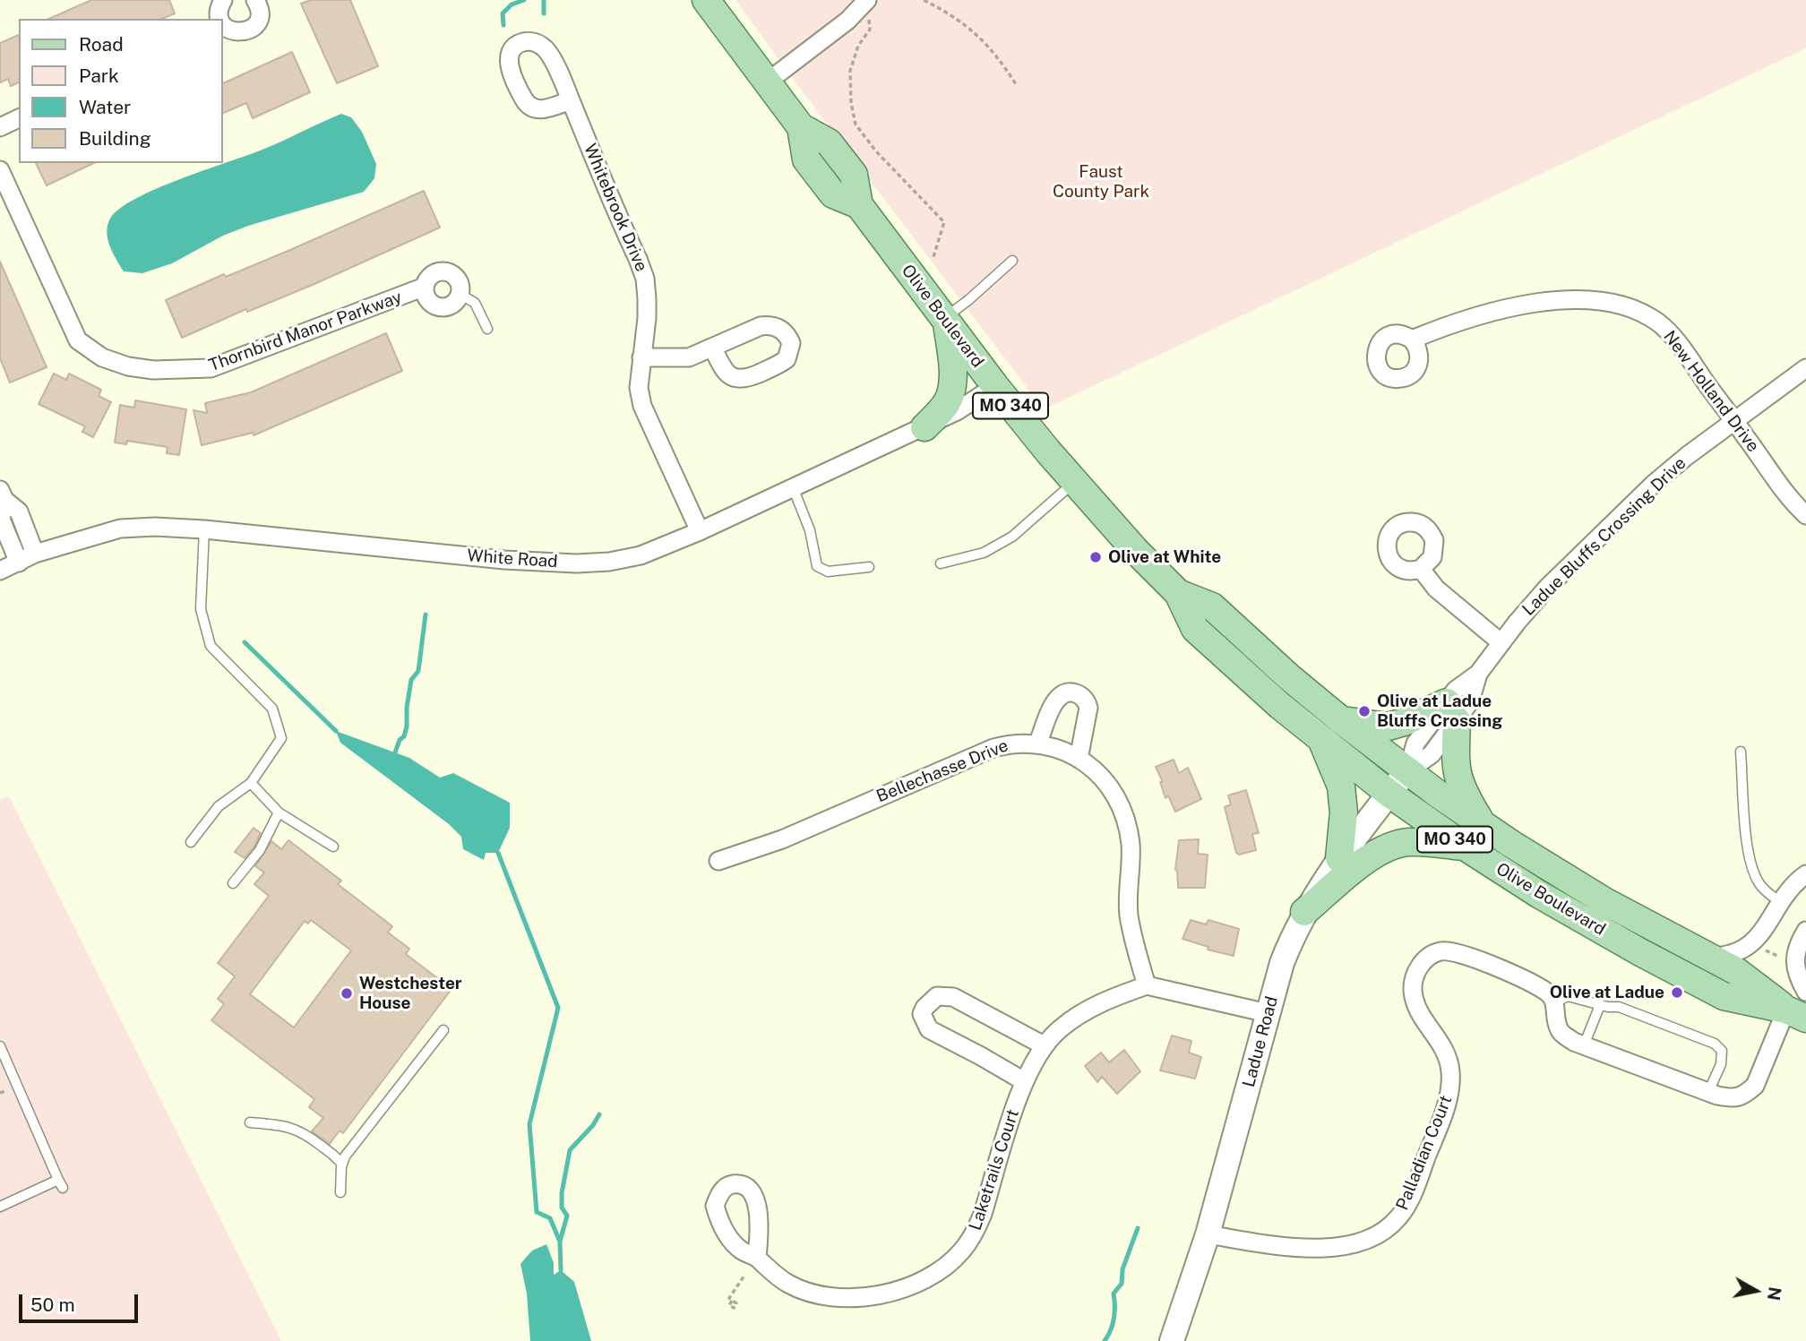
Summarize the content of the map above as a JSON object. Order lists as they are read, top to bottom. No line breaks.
{"streets":{"main road":["Olive Boulevard","MO 340","Ladue Road"],"street":["Whitebrook Drive","Thornbird Manor Parkway","New Holland Drive","Ladue Bluffs Crossing Drive","White Road","Bellechasse Drive","Palladian Court","Laketrails Court"]},"crossings":[["Whitebrook Drive","White Road"],["Olive Boulevard","Ladue Bluffs Crossing Drive"],["Olive Boulevard","White Road"],["Olive Boulevard","Ladue Road"],["New Holland Drive","Ladue Bluffs Crossing Drive"],["Ladue Bluffs Crossing Drive","Ladue Road"],["Bellechasse Drive","Laketrails Court"],["Ladue Road","Palladian Court"]],"parks":["Faust County Park"],"places":["Olive at White","Olive at Ladue Bluffs Crossing","Olive at Ladue","Westchester House"],"legend":["Road","Park","Water","Building"],"scale_bar":"50 m","north":"right"}
